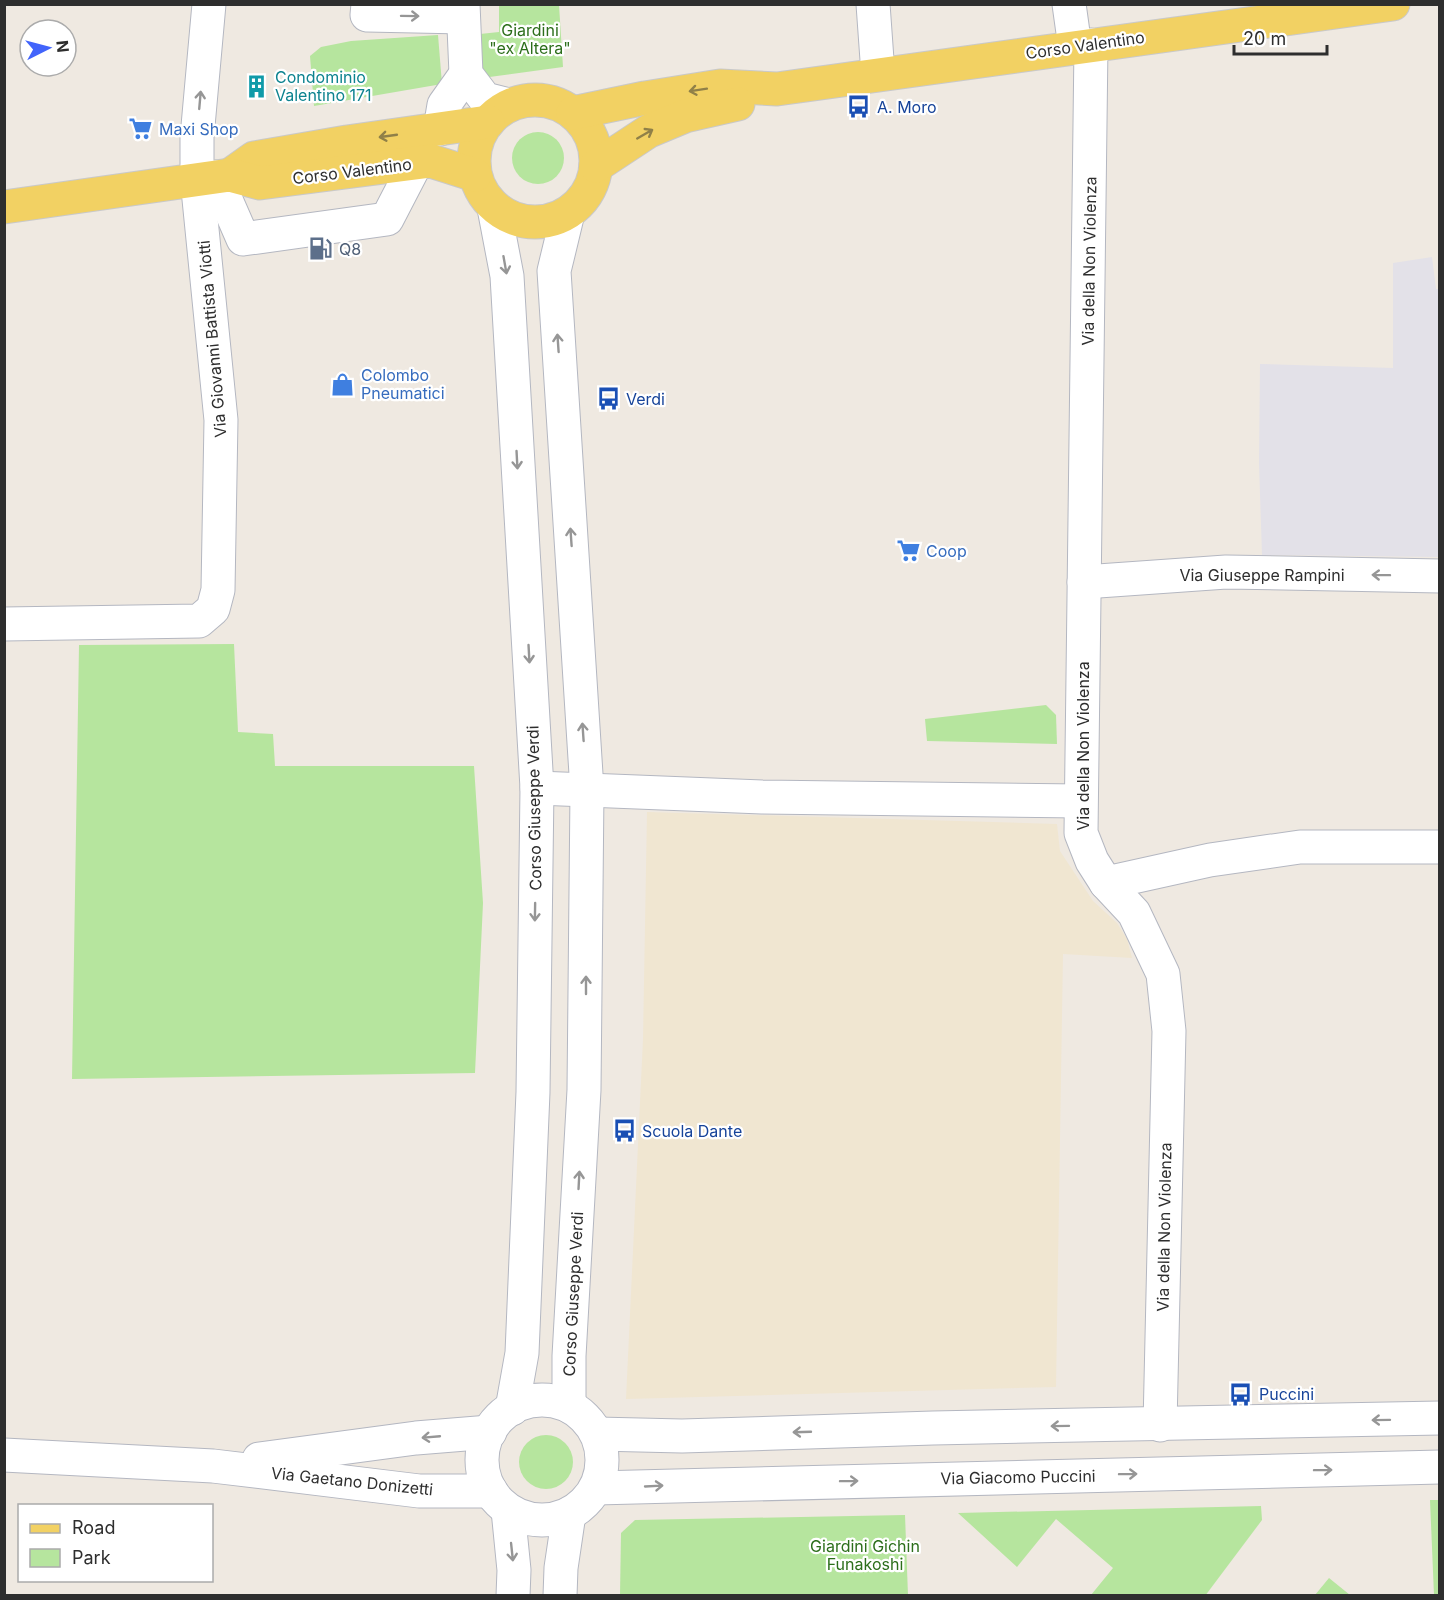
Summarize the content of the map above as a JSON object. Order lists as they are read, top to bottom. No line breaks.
{"streets":{"main road":["Corso Valentino"],"street":["Via della Non Violenza","Via Giovanni Battista Viotti","Via Giuseppe Rampini","Corso Giuseppe Verdi","Via Giacomo Puccini","Via Gaetano Donizetti"]},"crossings":[["Corso Valentino","Via della Non Violenza"],["Corso Valentino","Via Giovanni Battista Viotti"],["Corso Valentino","Corso Giuseppe Verdi"],["Via della Non Violenza","Via Giuseppe Rampini"],["Corso Giuseppe Verdi","Via Giacomo Puccini"],["Corso Giuseppe Verdi","Via Gaetano Donizetti"],["Via Giacomo Puccini","Via Gaetano Donizetti"]],"parks":["Giardini \"ex Altera\"","Giardini Gichin Funakoshi"],"places":{"building":["Condominio Valentino 171"],"bus stop":["A. Moro","Verdi","Scuola Dante","Puccini"],"supermarket":["Maxi Shop","Coop"],"fuel station":["Q8"],"shop":["Colombo Pneumatici"]},"legend":["Road","Park"],"scale_bar":"20 m","north":"right"}
